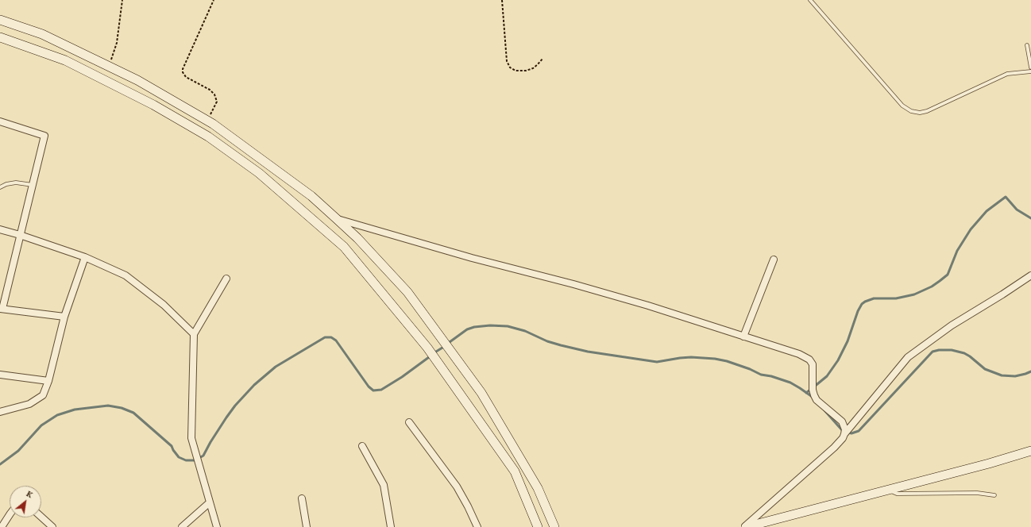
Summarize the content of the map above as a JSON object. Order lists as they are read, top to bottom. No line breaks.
{"north":"top right"}
